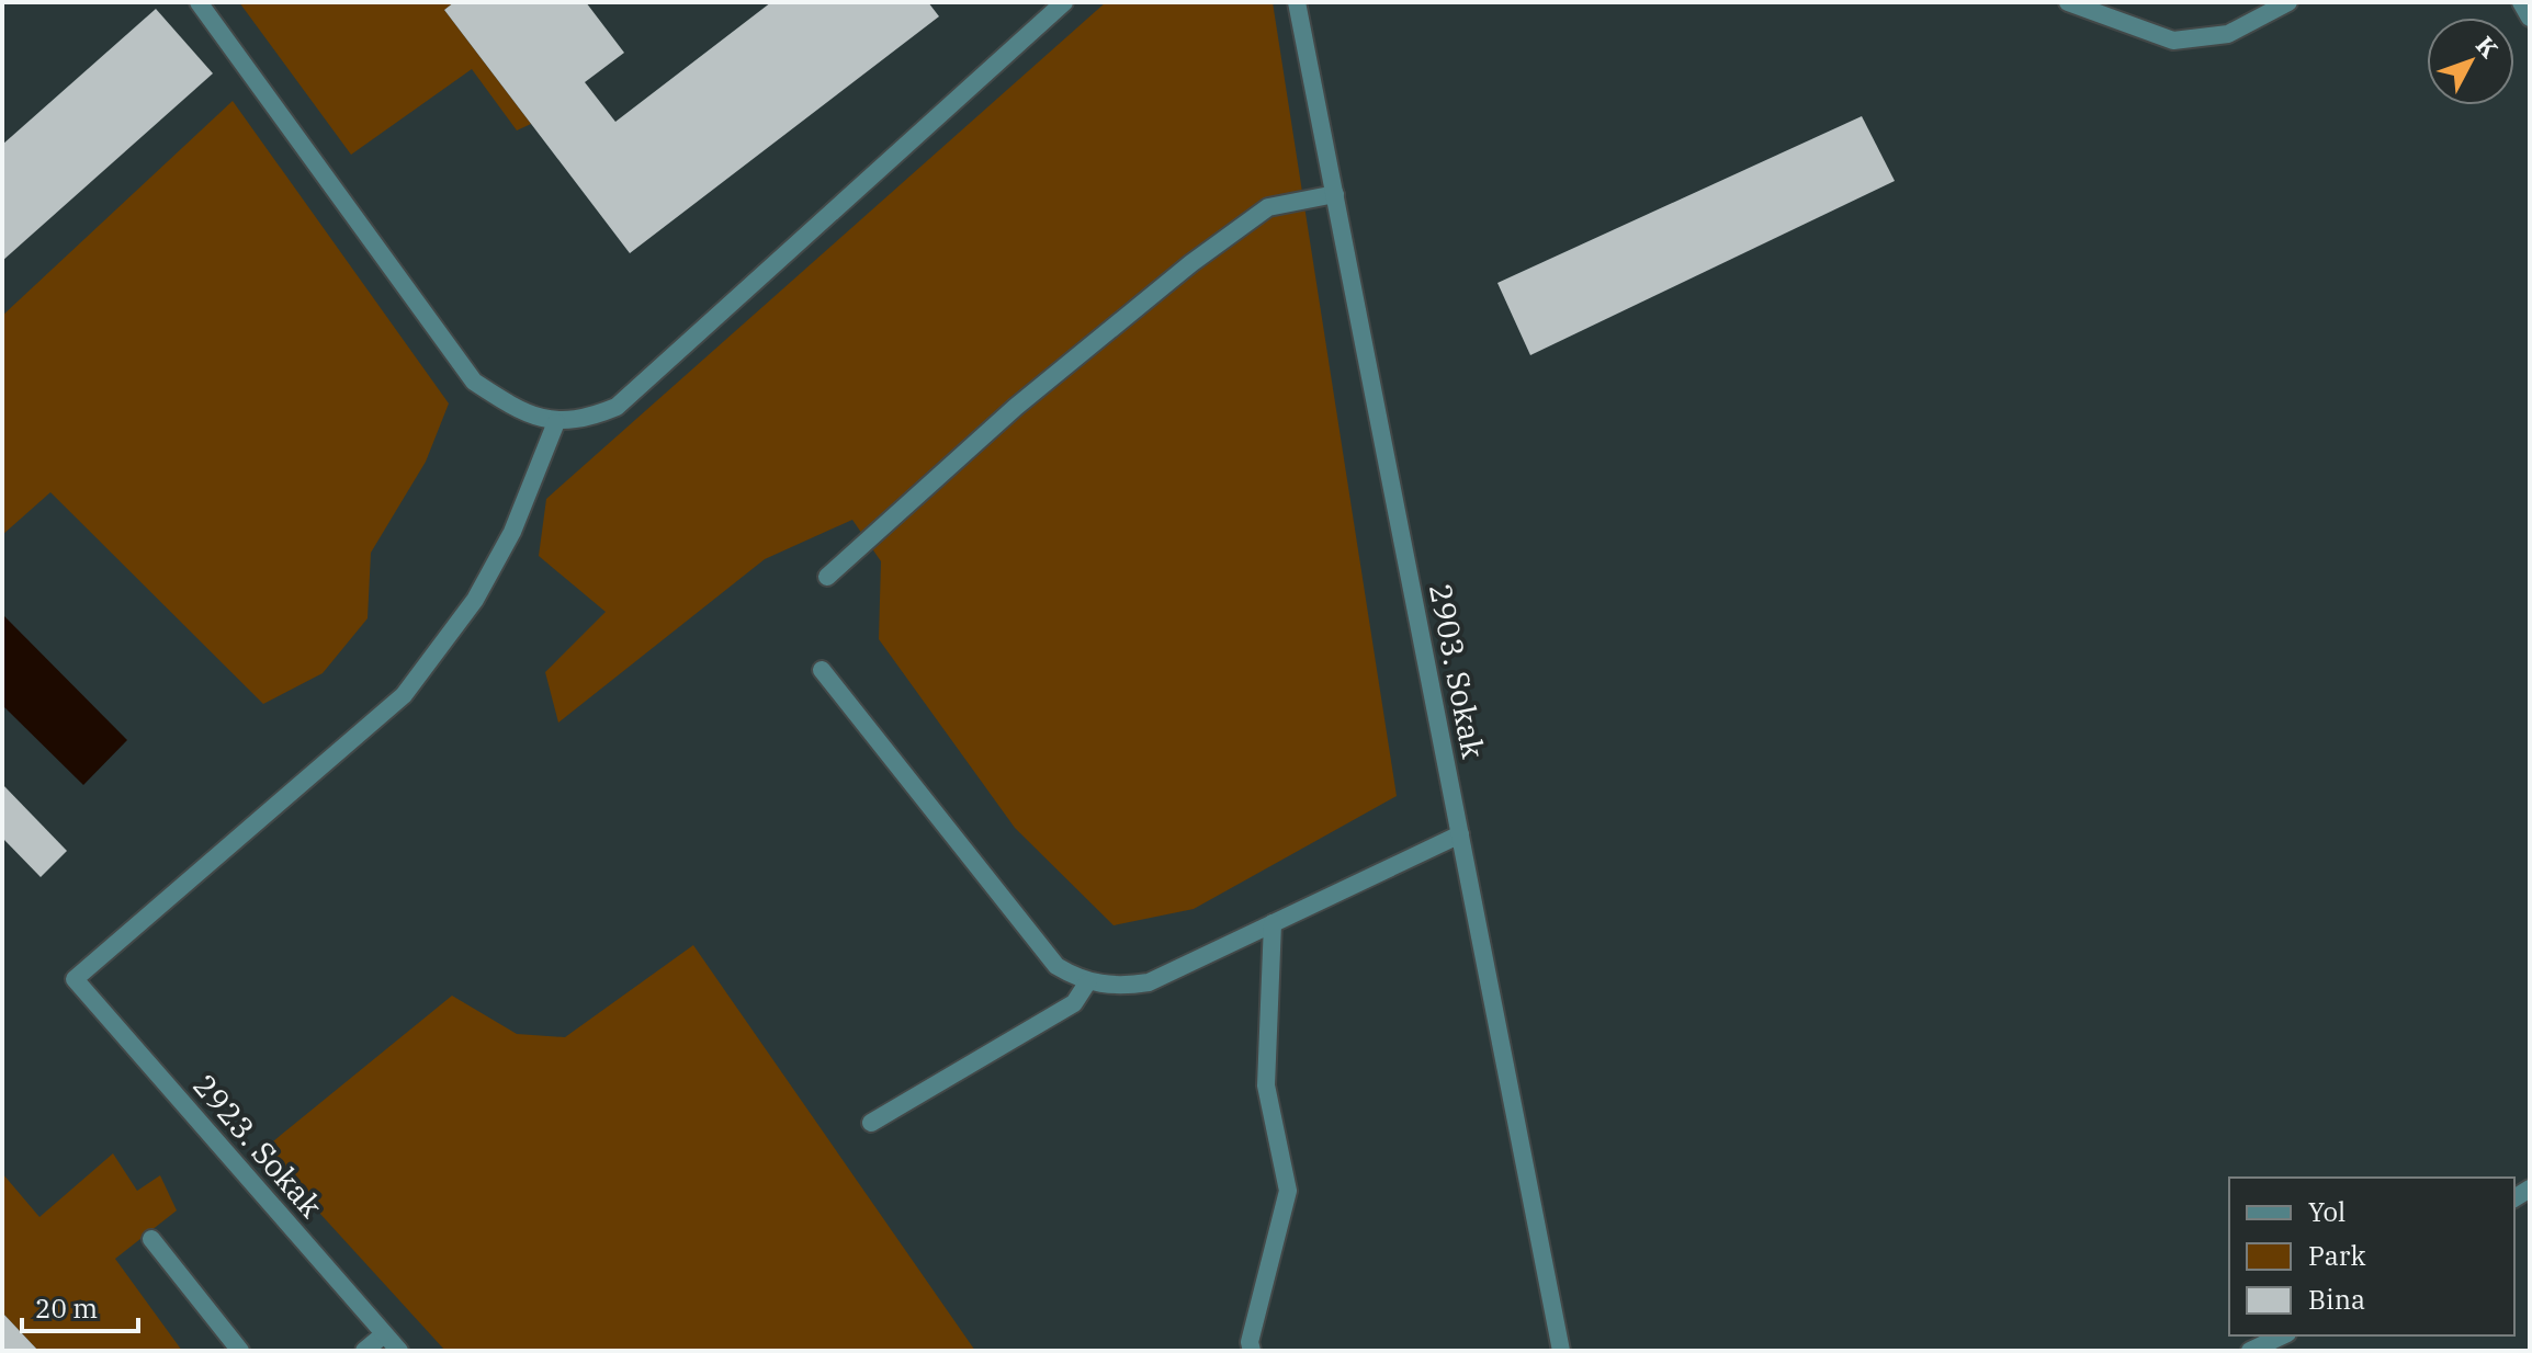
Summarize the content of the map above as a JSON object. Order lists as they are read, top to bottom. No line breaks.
{"streets":{"street":["2903. Sokak","2923. Sokak"]},"legend":["Yol","Park","Bina"],"scale_bar":"20 m","north":"top right"}
